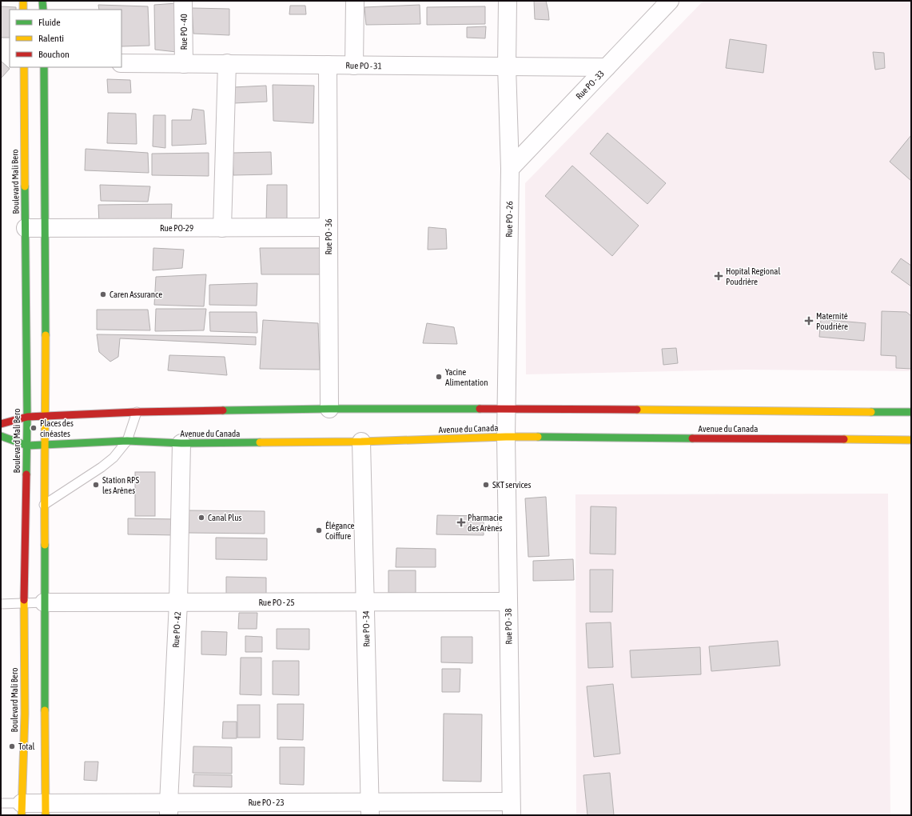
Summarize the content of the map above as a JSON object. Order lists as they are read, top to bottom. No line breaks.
{"streets":{"street":["Rue PO - 40","Rue PO - 31","Rue PO - 33","Boulevard Mali Bero","Rue PO - 26","Rue PO-29","Rue PO - 36","Avenue du Canada","Rue PO - 25","Rue PO - 38","Rue PO - 34","Rue PO - 42","Rue PO - 23"]},"crossings":[["Rue PO - 40","Rue PO - 31"],["Rue PO - 31","Rue PO - 33"],["Rue PO - 31","Rue PO - 26"],["Rue PO - 31","Rue PO - 36"],["Rue PO - 33","Rue PO - 26"],["Boulevard Mali Bero","Rue PO-29"],["Boulevard Mali Bero","Avenue du Canada"],["Boulevard Mali Bero","Rue PO - 23"],["Rue PO - 26","Avenue du Canada"],["Rue PO - 26","Rue PO - 38"],["Rue PO-29","Rue PO - 36"],["Rue PO - 36","Avenue du Canada"],["Avenue du Canada","Rue PO - 38"],["Avenue du Canada","Rue PO - 34"],["Avenue du Canada","Rue PO - 42"],["Rue PO - 25","Rue PO - 38"],["Rue PO - 25","Rue PO - 34"],["Rue PO - 25","Rue PO - 42"],["Rue PO - 38","Rue PO - 23"],["Rue PO - 34","Rue PO - 23"],["Rue PO - 42","Rue PO - 23"]],"places":{"health":["Hopital Regional Poudrière","Maternité Poudrière","Pharmacie des Arènes"],"other":["Caren Assurance","Yacine Alimentation","Places des cinéastes","Station RPS les Arènes","SKT services","Canal Plus","Élégance Coiffure","Total"]},"legend":["Fluide","Ralenti","Bouchon"]}
